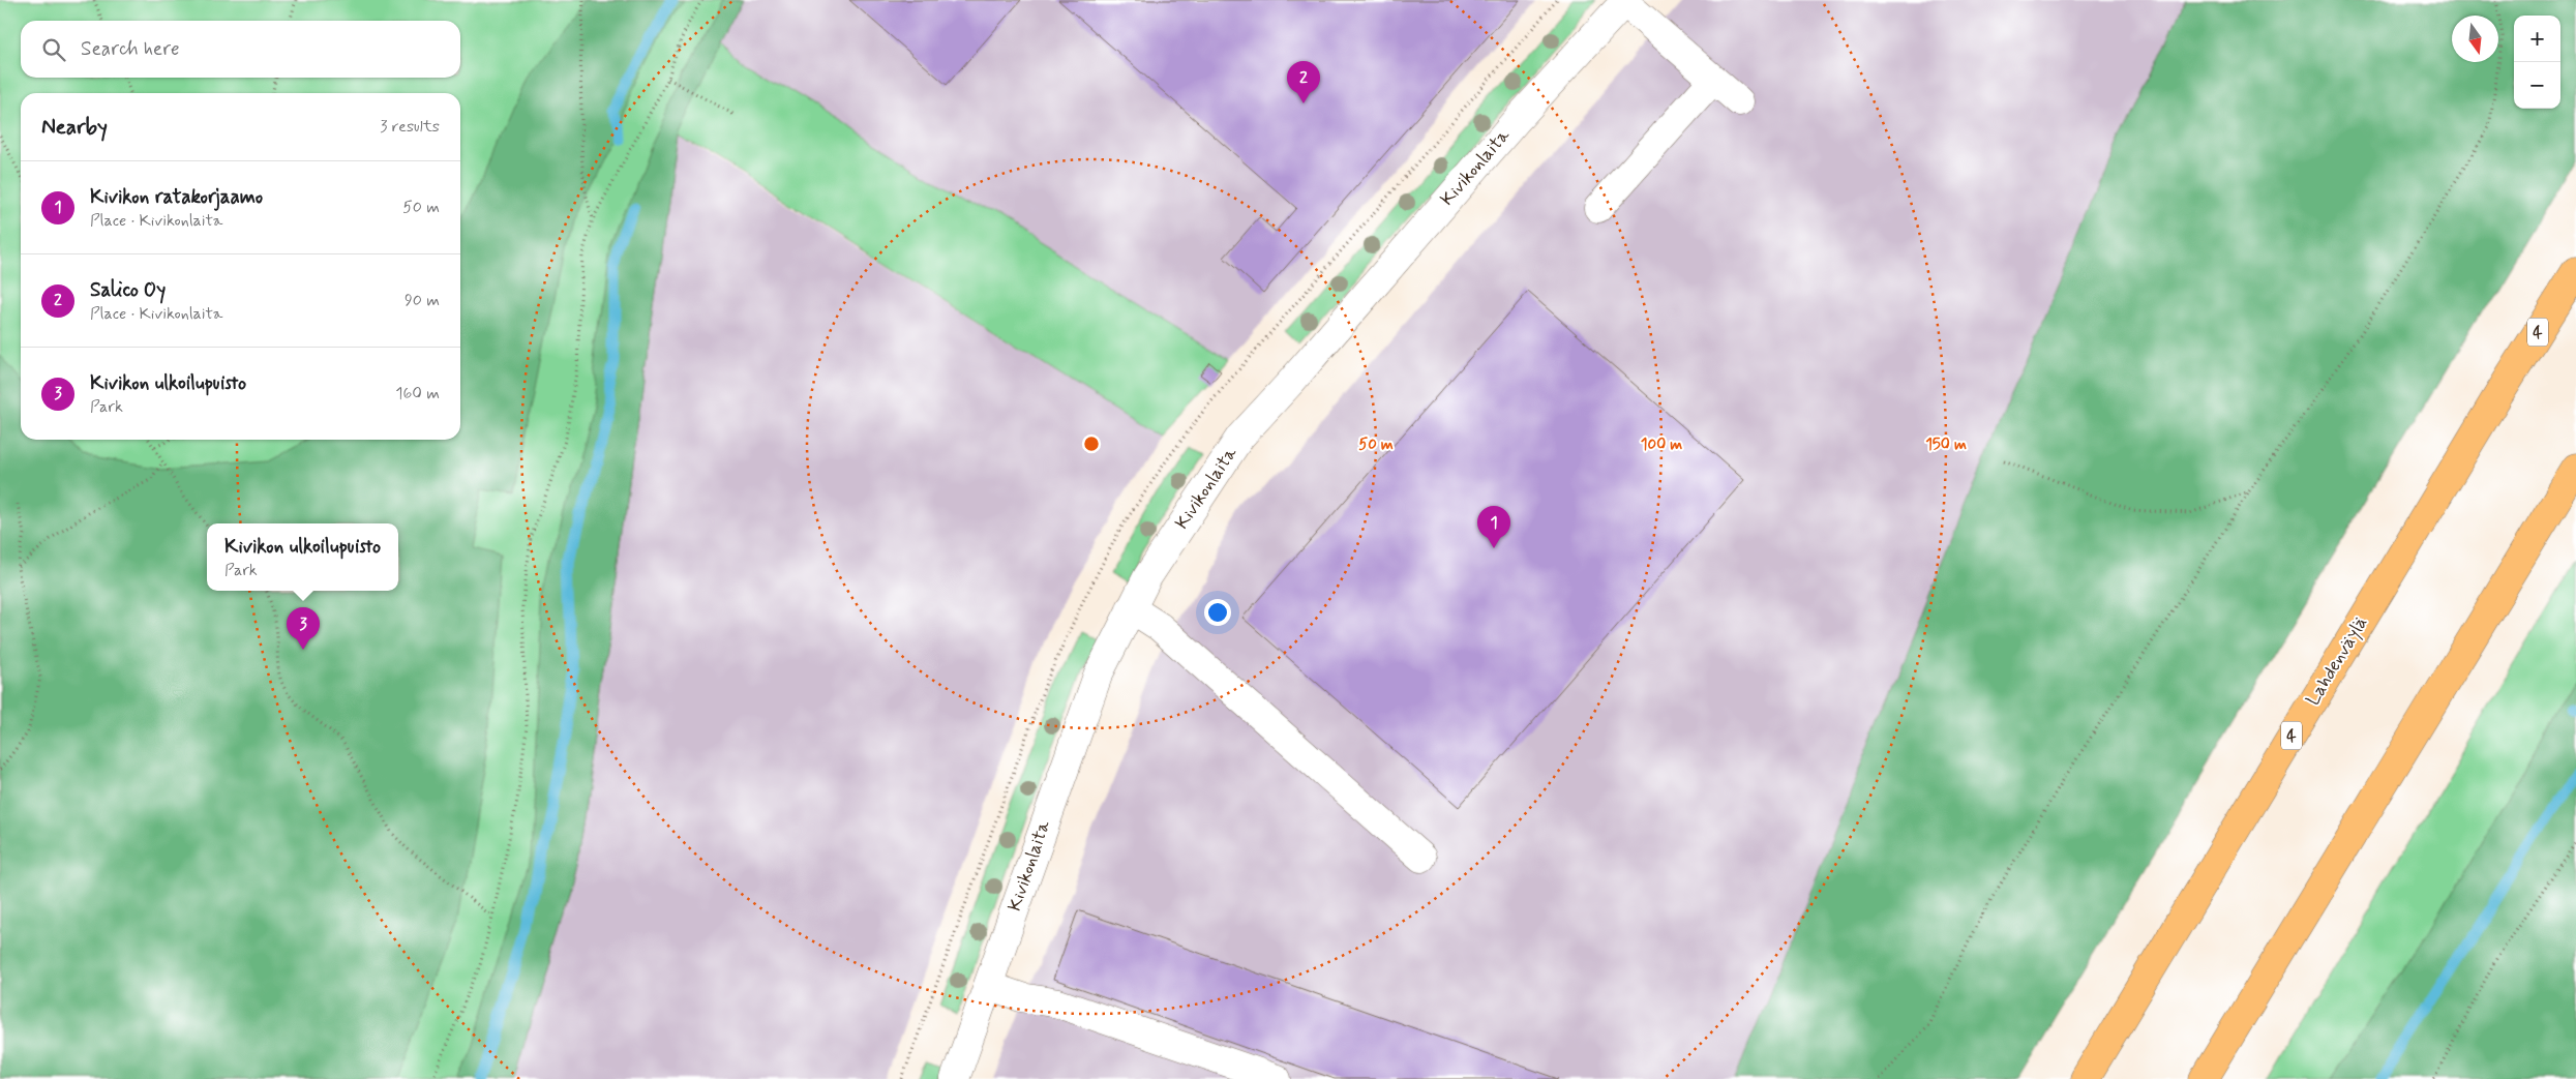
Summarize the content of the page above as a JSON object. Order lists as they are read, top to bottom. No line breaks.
{"streets":{"highway":["4","Lahdenväylä"],"street":["Kivikonlaita"]},"north":"bottom","page":{"map_buttons":["+","−"],"search":"Search here","pins":["2","1","3"],"heading":["Nearby","3 results"],"list":[{"mark":"1","name":"Kivikon ratakorjaamo","note":"Place · Kivikonlaita","value":"50 m"},{"mark":"2","name":"Salico Oy","note":"Place · Kivikonlaita","value":"90 m"},{"mark":"3","name":"Kivikon ulkoilupuisto","note":"Park","value":"160 m"}],"popup":["Kivikon ulkoilupuisto","Park"]},"rings":["50 m","100 m","150 m"]}
